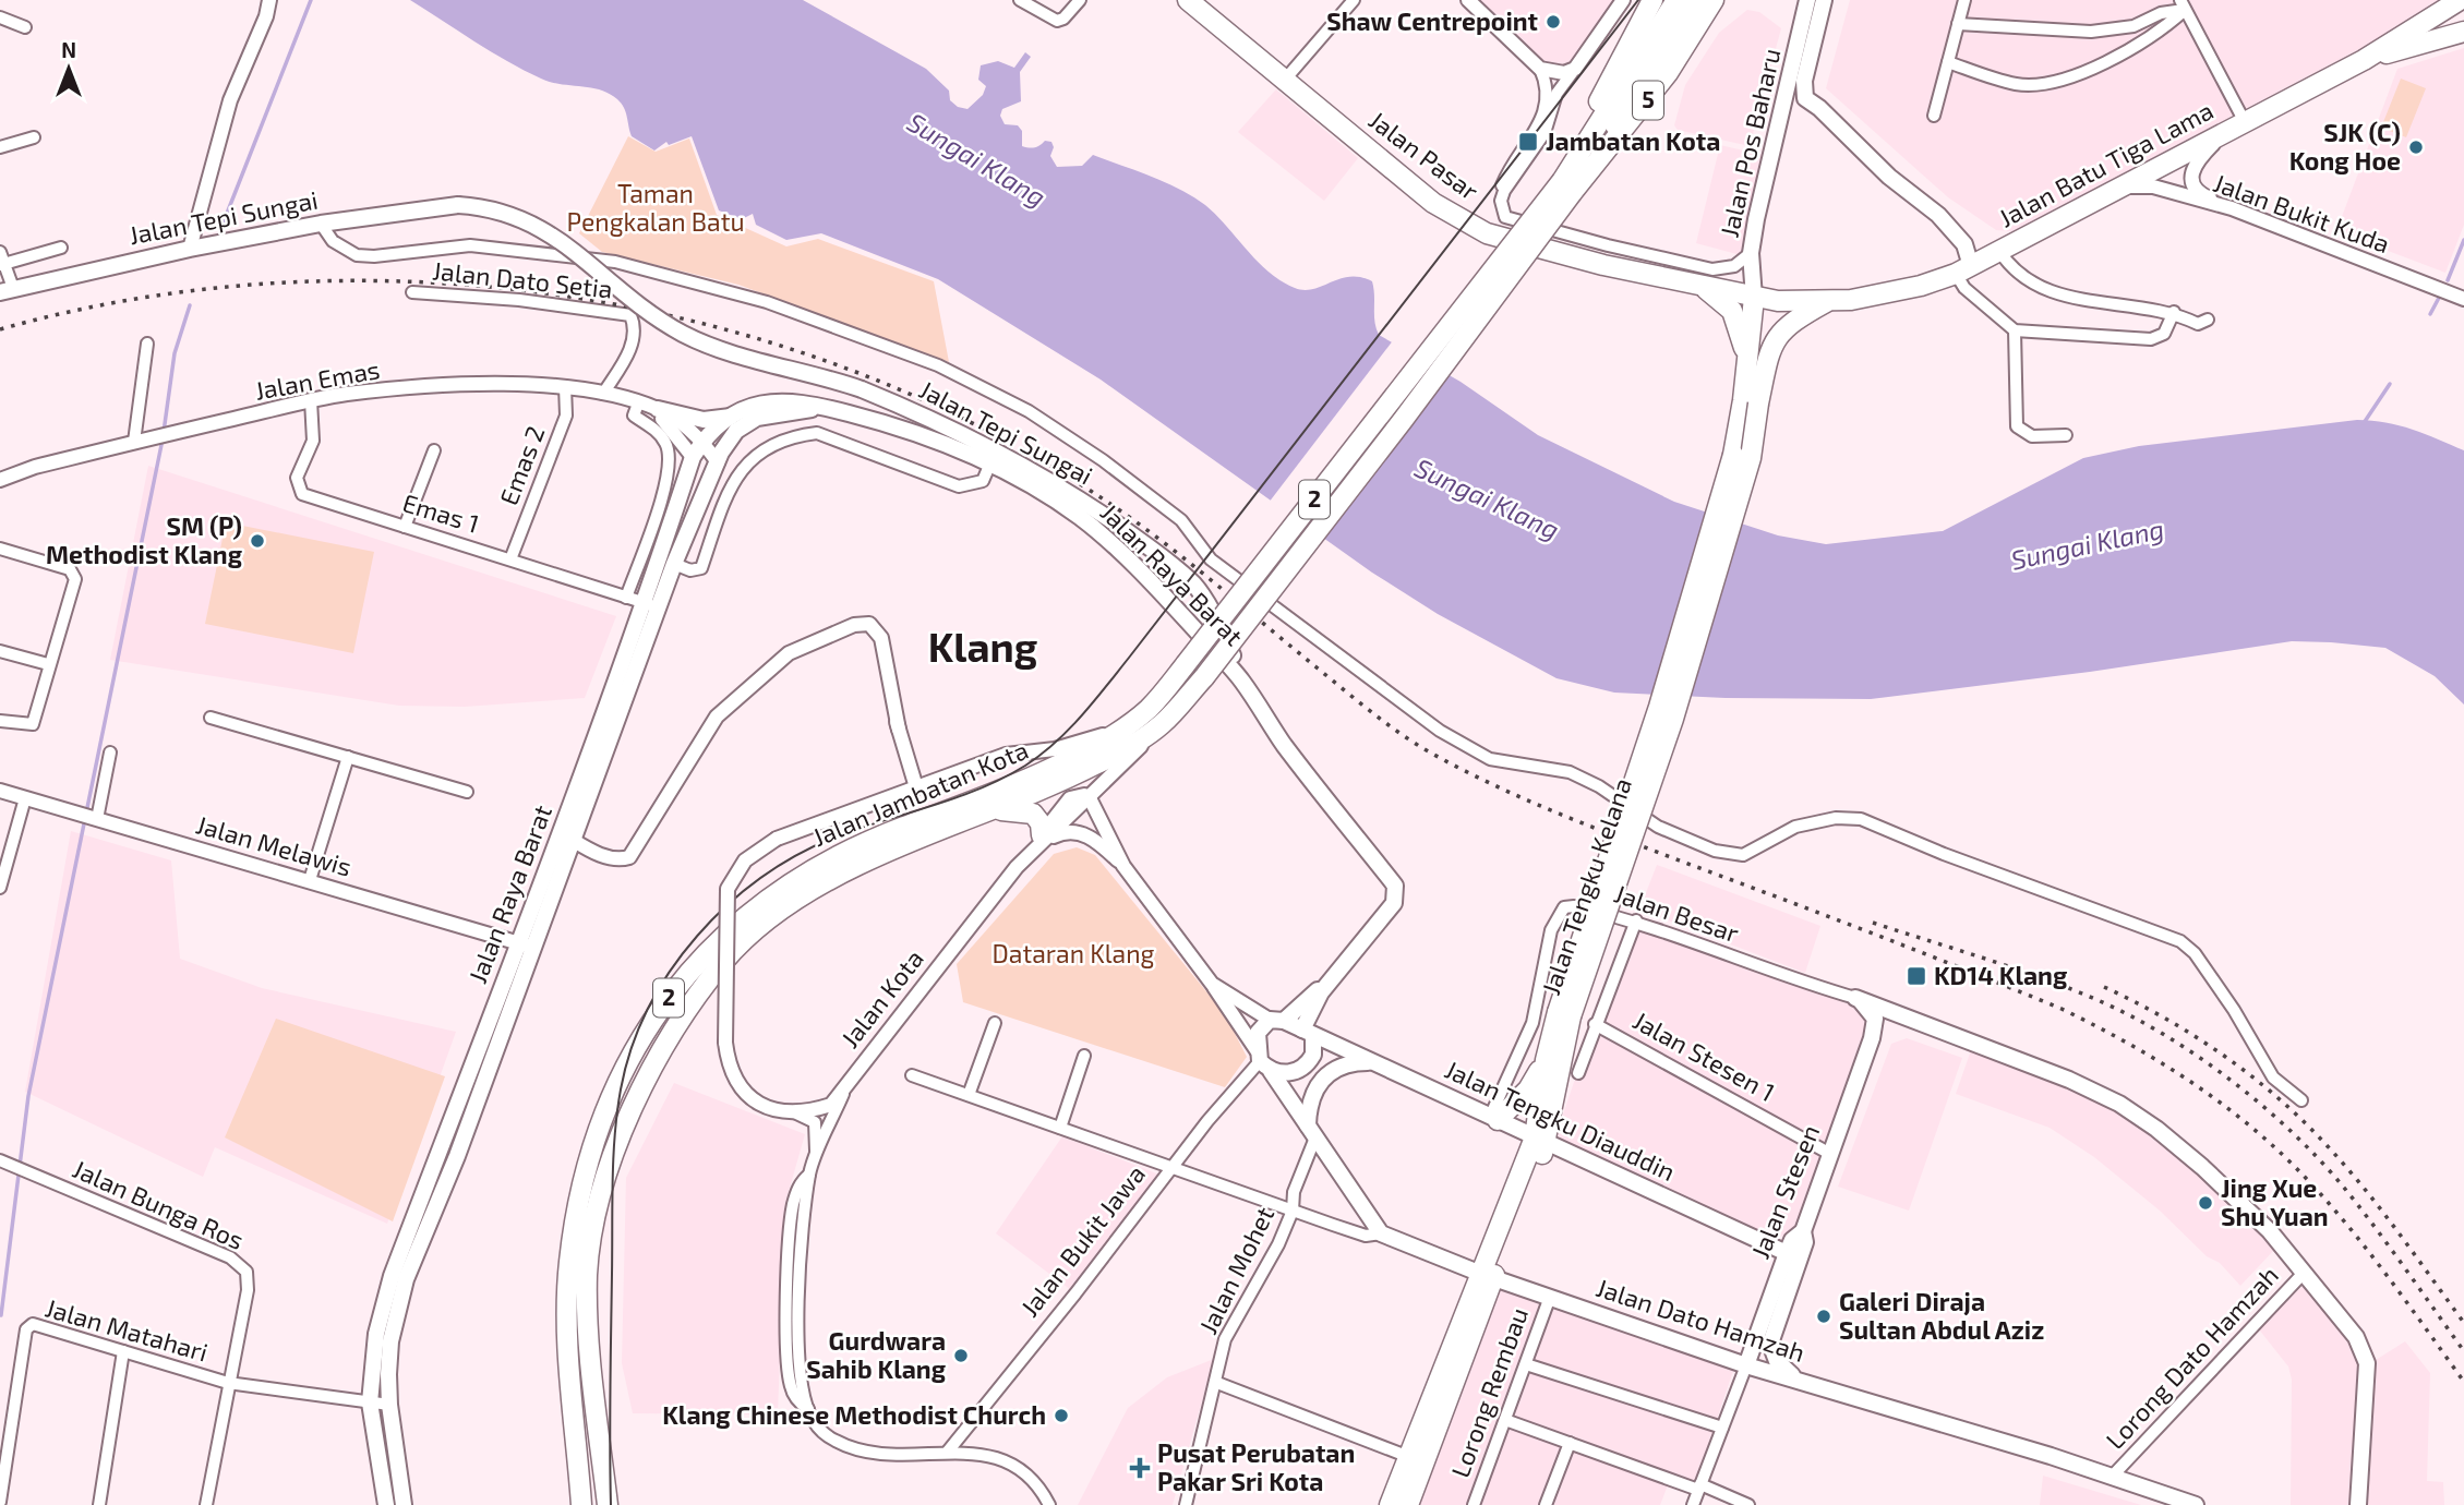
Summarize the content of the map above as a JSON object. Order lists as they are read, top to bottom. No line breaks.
{"streets":{"highway":["5","Jalan Pasar","Jalan Batu Tiga Lama","2","Jalan Jambatan Kota","Jalan Tengku Kelana"],"main road":["Jalan Pos Baharu","Jalan Tepi Sungai","Jalan Raya Barat","Jalan Tengku Diauddin","Jalan Stesen","Jalan Bukit Jawa","Jalan Dato Hamzah"],"street":["Jalan Bukit Kuda","Jalan Dato Setia","Jalan Emas","Emas 2","Emas 1","Jalan Melawis","Jalan Besar","Jalan Kota","Jalan Stesen 1","Jalan Bunga Ros","Jalan Mohet","Jalan Matahari","Lorong Dato Hamzah","Lorong Rembau"]},"crossings":[["5","2"],["5","Jalan Jambatan Kota"],["Jalan Pos Baharu","Jalan Pasar"],["Jalan Pos Baharu","Jalan Batu Tiga Lama"],["Jalan Pos Baharu","Jalan Tengku Kelana"],["Jalan Pasar","Jalan Batu Tiga Lama"],["Jalan Pasar","Jalan Tengku Kelana"],["Jalan Batu Tiga Lama","Jalan Bukit Kuda"],["Jalan Batu Tiga Lama","Jalan Tengku Kelana"],["Jalan Tepi Sungai","Jalan Raya Barat"],["Jalan Dato Setia","Jalan Emas"],["Jalan Emas","Emas 2"],["Jalan Emas","Emas 1"],["Jalan Emas","Jalan Raya Barat"],["Emas 2","Emas 1"],["2","Jalan Jambatan Kota"],["Emas 1","Jalan Raya Barat"],["Jalan Raya Barat","Jalan Melawis"],["Jalan Raya Barat","Jalan Bukit Jawa"],["Jalan Raya Barat","Jalan Matahari"],["Jalan Jambatan Kota","Jalan Kota"],["Jalan Tengku Kelana","Jalan Tengku Diauddin"],["Jalan Tengku Kelana","Jalan Dato Hamzah"],["Jalan Besar","Jalan Tengku Diauddin"],["Jalan Kota","Jalan Bukit Jawa"],["Jalan Stesen 1","Jalan Stesen"],["Jalan Tengku Diauddin","Jalan Stesen"],["Jalan Tengku Diauddin","Jalan Bukit Jawa"],["Jalan Stesen","Jalan Dato Hamzah"],["Jalan Bunga Ros","Jalan Matahari"],["Jalan Dato Hamzah","Lorong Dato Hamzah"],["Jalan Dato Hamzah","Lorong Rembau"]],"districts":["Klang"],"water":["Sungai Klang"],"parks":["Taman Pengkalan Batu","Dataran Klang"],"places":{"other":["Shaw Centrepoint","SJK (C) Kong Hoe","SM (P) Methodist Klang","Jing Xue Shu Yuan","Galeri Diraja Sultan Abdul Aziz","Gurdwara Sahib Klang","Klang Chinese Methodist Church"],"transit":["Jambatan Kota","KD14 Klang"],"health":["Pusat Perubatan Pakar Sri Kota"]},"north":"top"}
